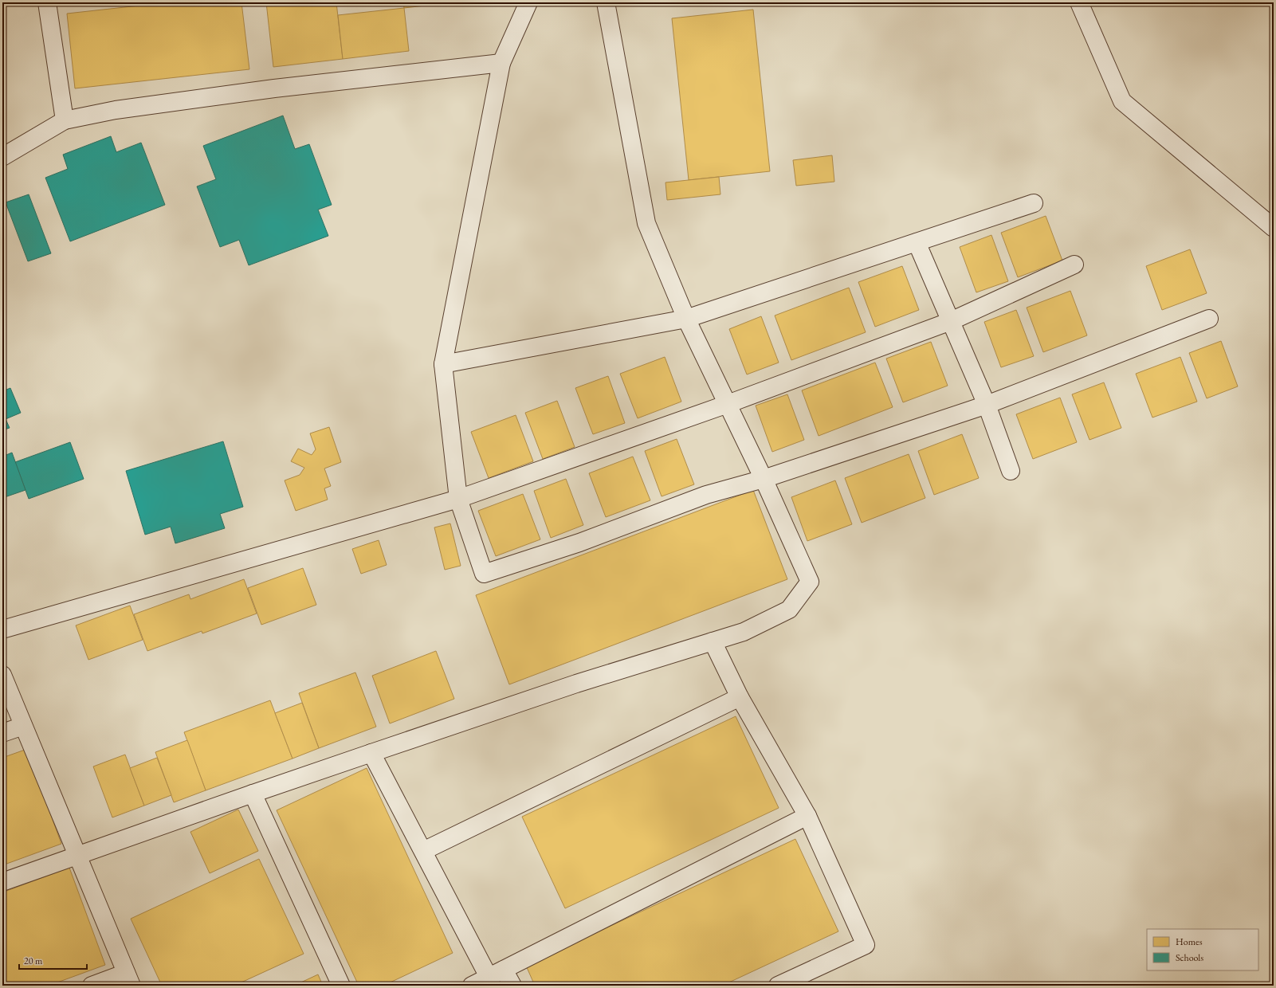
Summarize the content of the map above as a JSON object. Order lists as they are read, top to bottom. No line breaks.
{"legend":["Homes","Schools"],"scale_bar":"20 m"}
